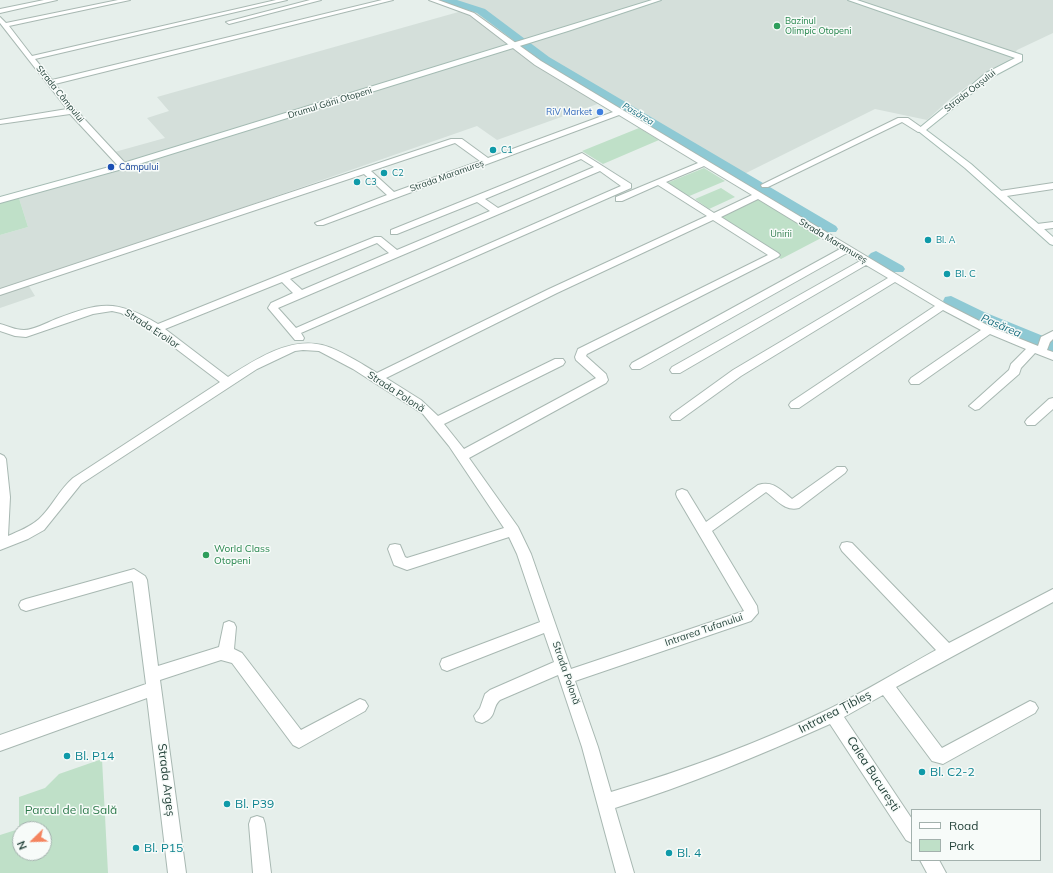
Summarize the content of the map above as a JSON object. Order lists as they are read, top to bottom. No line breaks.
{"streets":{"street":["Strada Oașului","Strada Câmpului","Drumul Gării Otopeni","Strada Maramureș","Strada Eroilor","Strada Polonă","Intrarea Tufanului","Intrarea Țibleș","Calea București","Strada Argeș"]},"crossings":[["Strada Câmpului","Drumul Gării Otopeni"],["Drumul Gării Otopeni","Strada Maramureș"],["Strada Eroilor","Strada Polonă"],["Strada Polonă","Intrarea Tufanului"],["Strada Polonă","Intrarea Țibleș"],["Intrarea Țibleș","Calea București"]],"water":["Pasărea"],"parks":["Unirii","Parcul de la Sală"],"places":["Bazinul Olimpic Otopeni","RiV Market","C1","Câmpului","C2","C3","Bl. A","Bl. C","World Class Otopeni","Bl. P14","Bl. C2-2","Bl. P39","Bl. P15","Bl. 4"],"legend":["Road","Park"],"north":"bottom left"}
